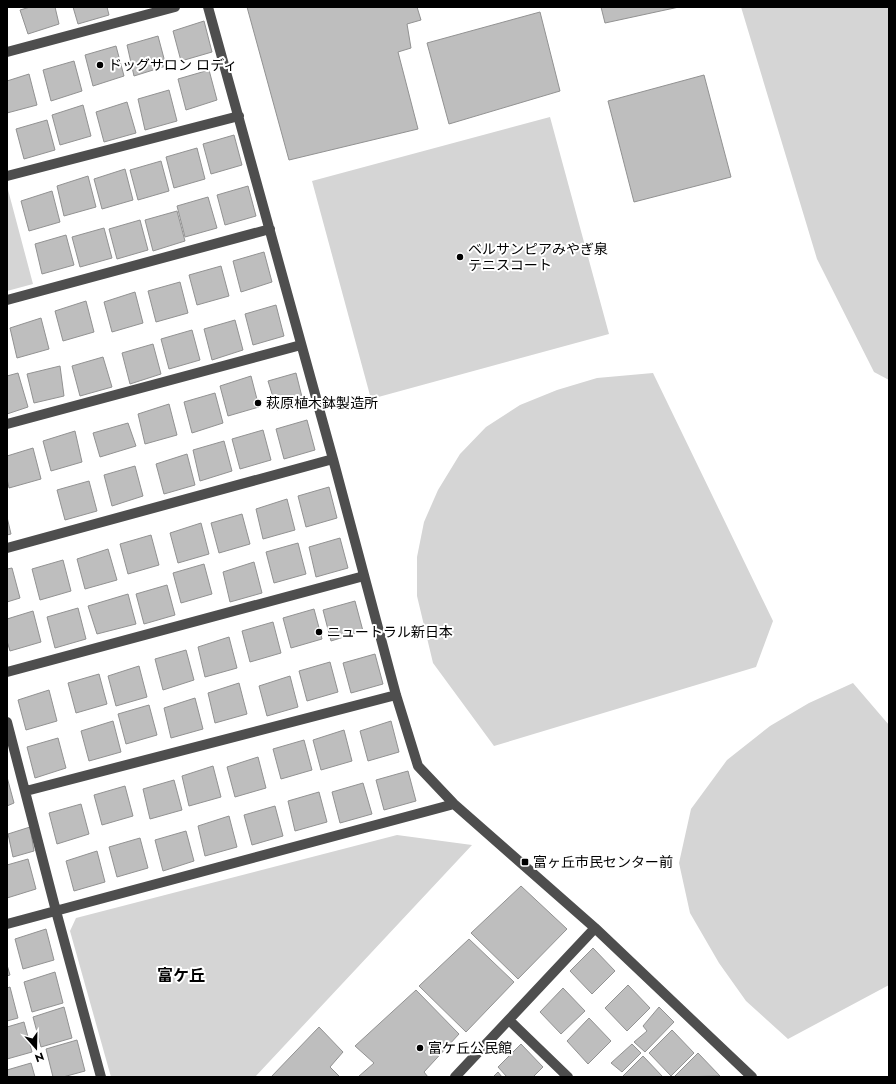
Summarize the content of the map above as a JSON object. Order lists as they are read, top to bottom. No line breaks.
{"districts":["富ケ丘"],"places":{"other":["ドッグサロン ロディ","ベルサンピアみやぎ泉 テニスコート","萩原植木鉢製造所","ニュートラル新日本","富ケ丘公民館"],"transit":["富ヶ丘市民センター前"]},"north":"bottom"}
